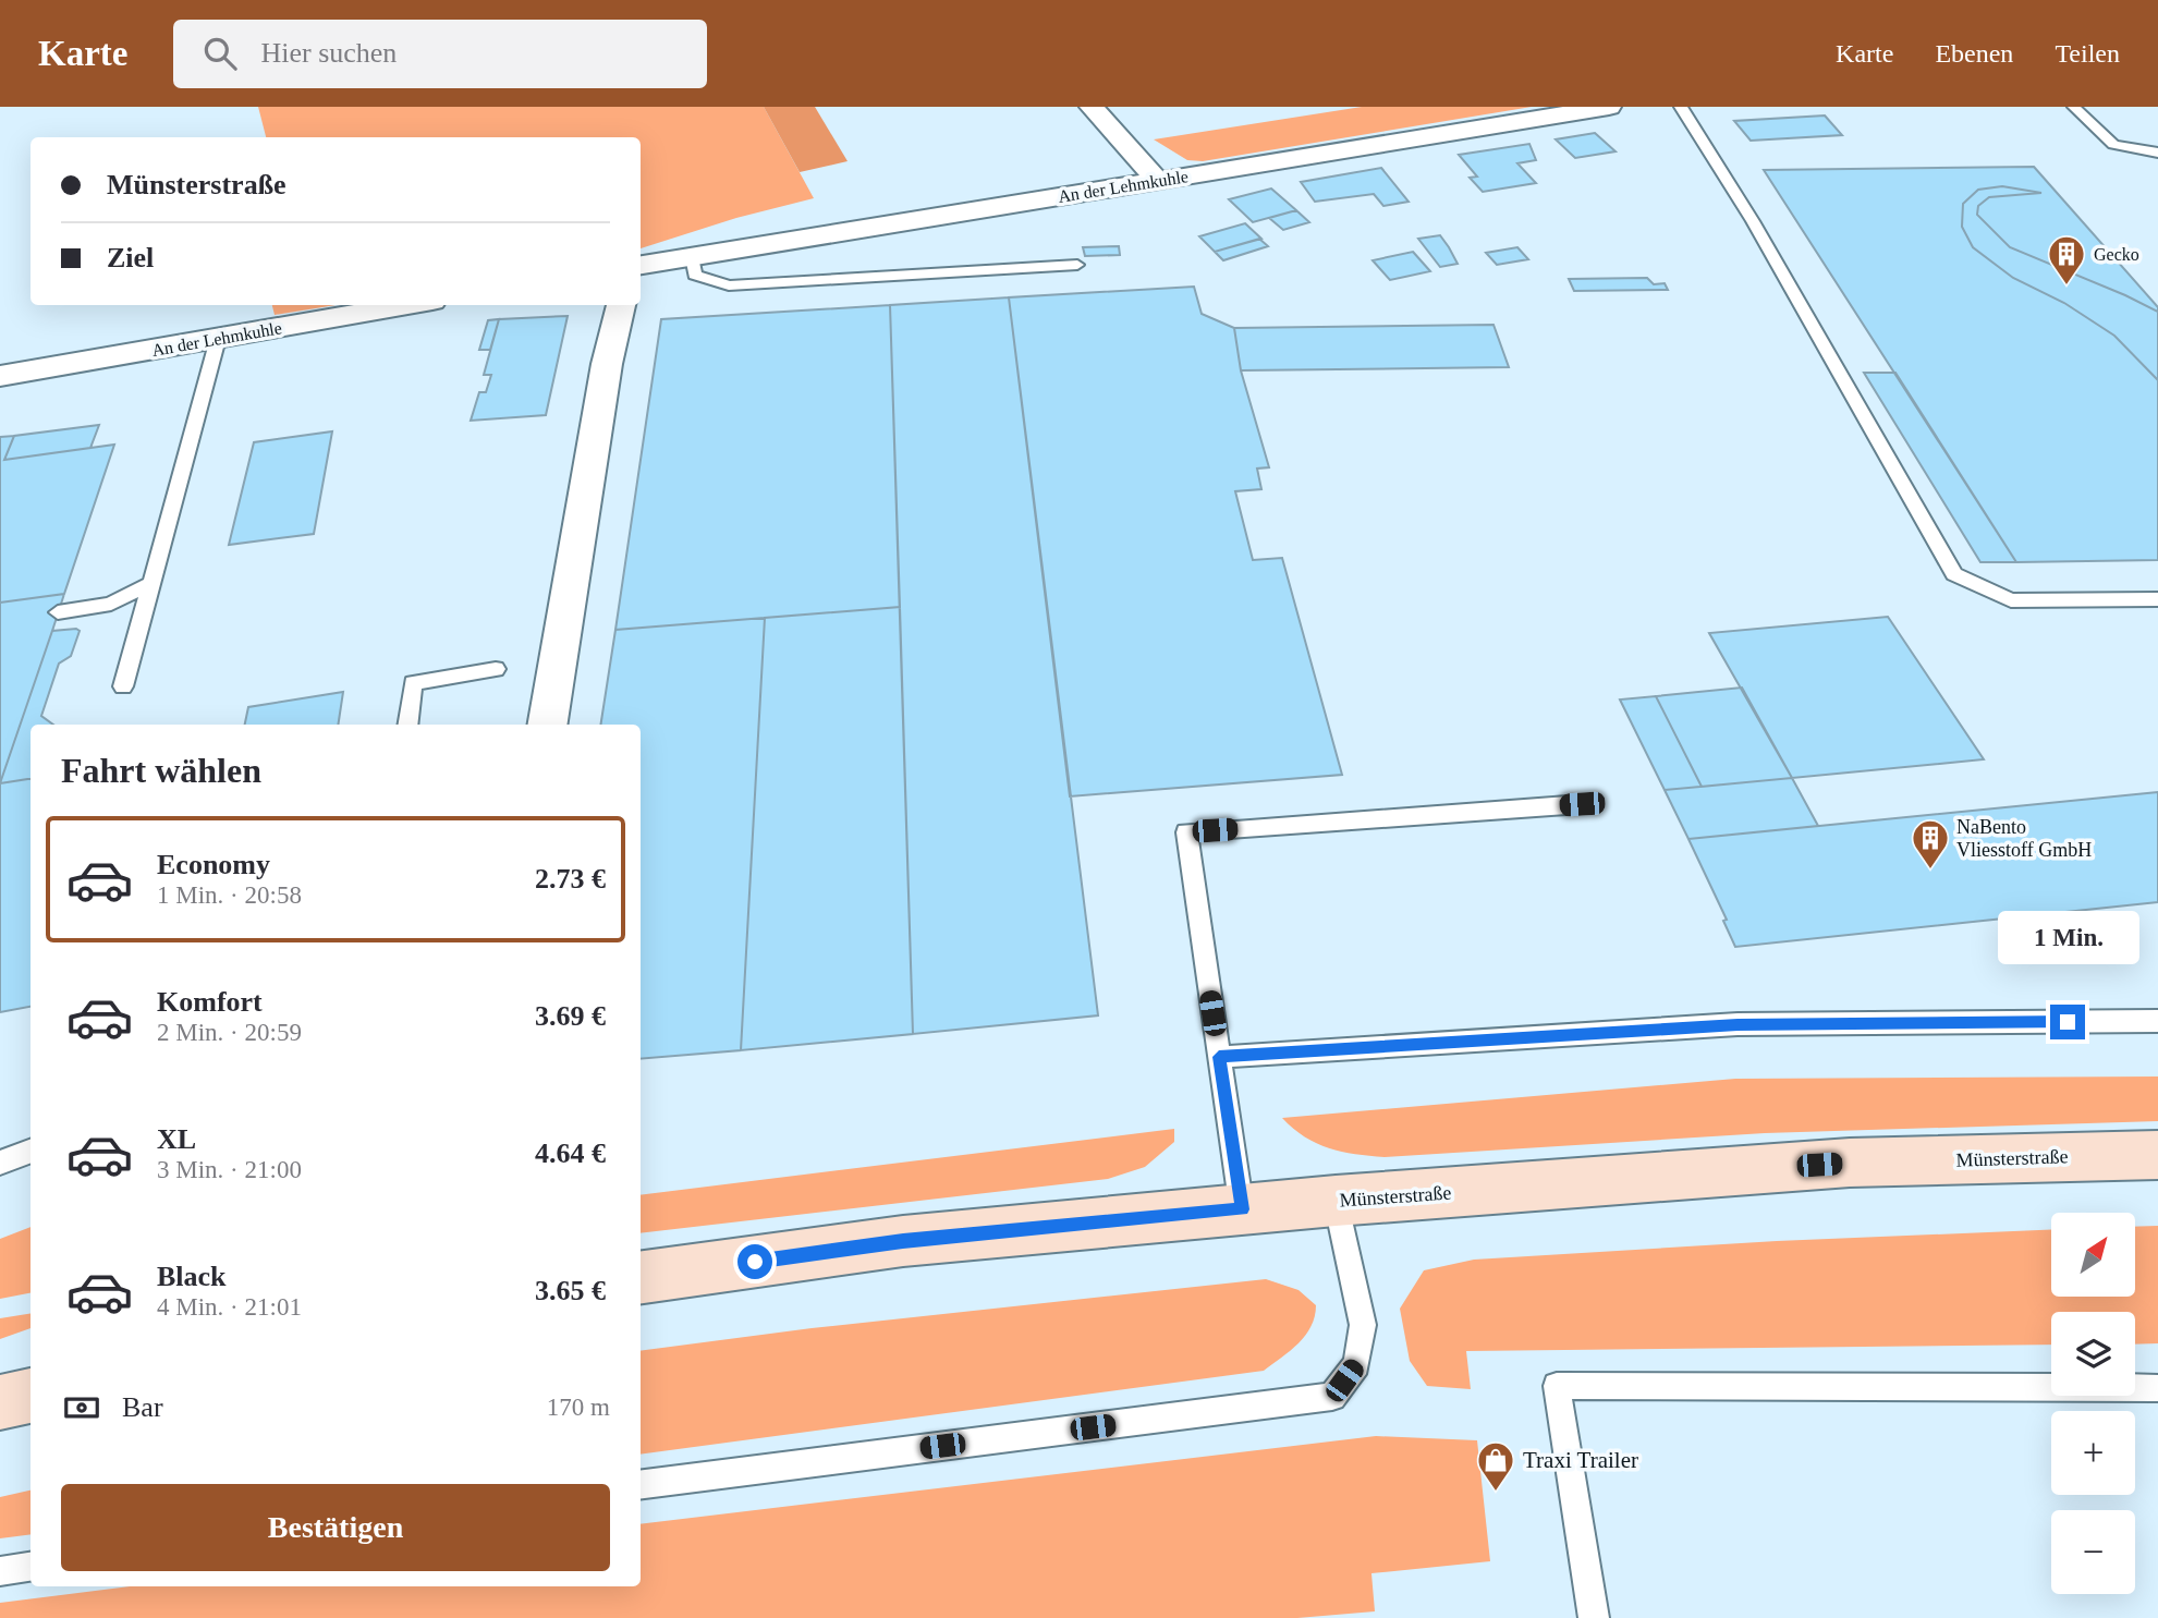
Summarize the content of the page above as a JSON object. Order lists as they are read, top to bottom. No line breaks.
{"streets":{"main road":["Münsterstraße"],"street":["An der Lehmkuhle"]},"places":{"building":["Gecko","NaBento Vliesstoff GmbH"],"shop":["Traxi Trailer"]},"north":"top right","page":{"header":"Karte","search":"Hier suchen","nav":["Karte","Ebenen","Teilen"],"banner":["Münsterstraße","Ziel"],"heading":"Fahrt wählen","list":[{"name":"Economy","note":"1 Min. · 20:58","value":"2.73 €"},{"name":"Komfort","note":"2 Min. · 20:59","value":"3.69 €"},{"name":"XL","note":"3 Min. · 21:00","value":"4.64 €"},{"name":"Black","note":"4 Min. · 21:01","value":"3.65 €"}],"bubble":"1 Min.","map_buttons":["+","−"],"pay":["Bar","170 m"],"buttons":"Bestätigen"}}
